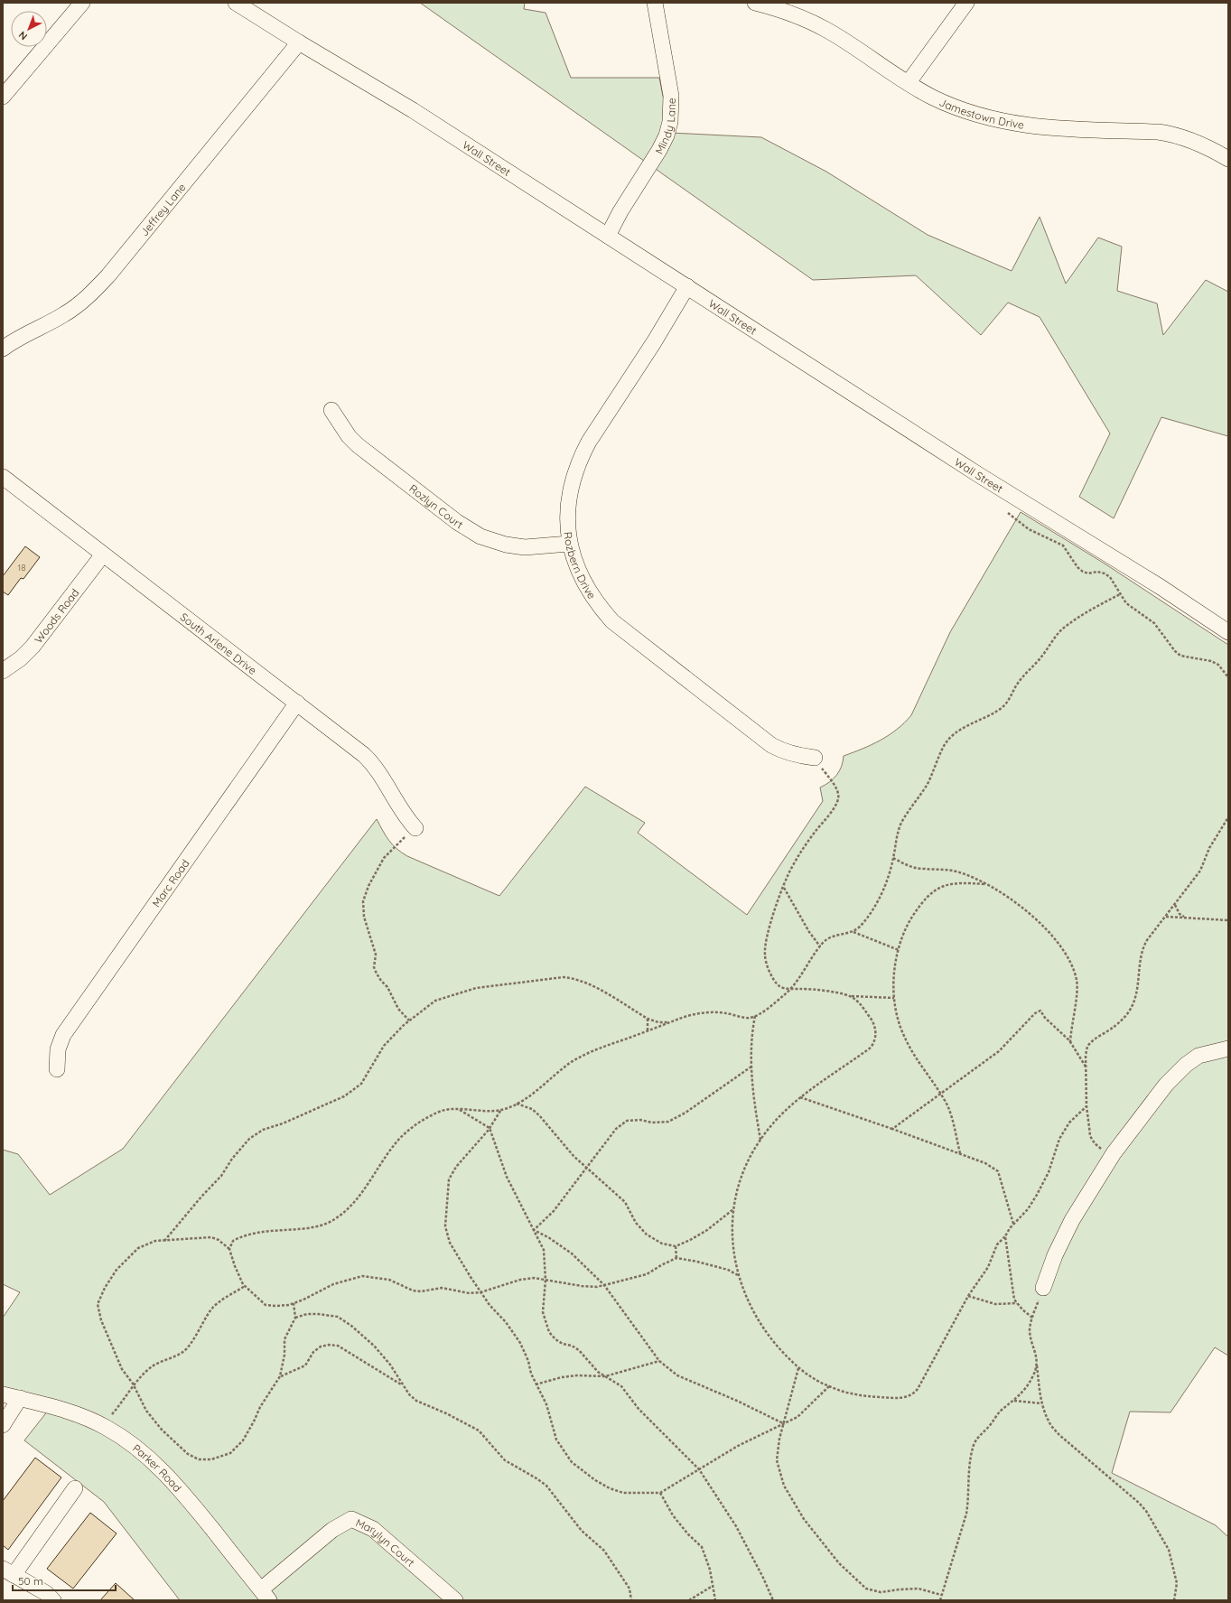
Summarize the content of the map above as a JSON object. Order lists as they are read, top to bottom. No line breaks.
{"streets":{"street":["Jamestown Drive","Mindy Lane","Wall Street","Jeffrey Lane","Rozlyn Court","Rozbern Drive","Woods Road","South Arlene Drive","Marc Road","Parker Road","Marylyn Court"]},"crossings":[["Mindy Lane","Wall Street"],["Wall Street","Jeffrey Lane"],["Wall Street","Rozbern Drive"],["Rozlyn Court","Rozbern Drive"],["Woods Road","South Arlene Drive"],["South Arlene Drive","Marc Road"],["Parker Road","Marylyn Court"]],"house_numbers":["18"],"scale_bar":"50 m","north":"bottom left"}
